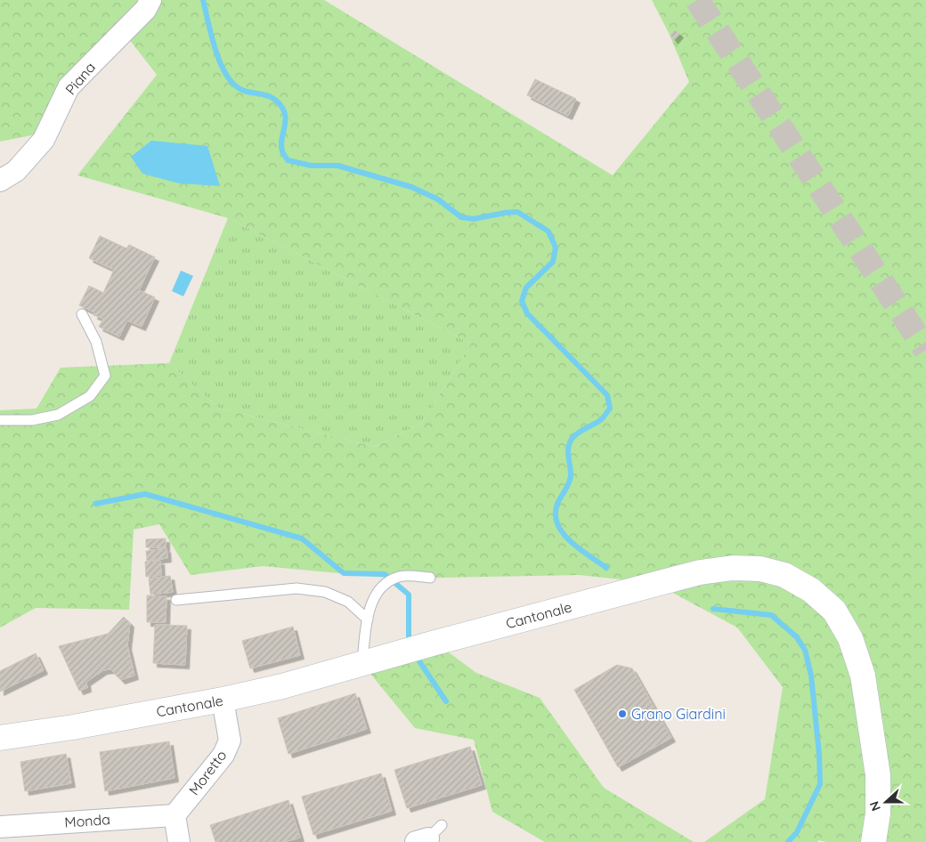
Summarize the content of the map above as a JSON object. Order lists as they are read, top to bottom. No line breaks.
{"streets":{"street":["Piana","Cantonale","Moretto","Monda"]},"crossings":[["Cantonale","Moretto"],["Moretto","Monda"]],"places":["Grano Giardini"],"north":"left"}
